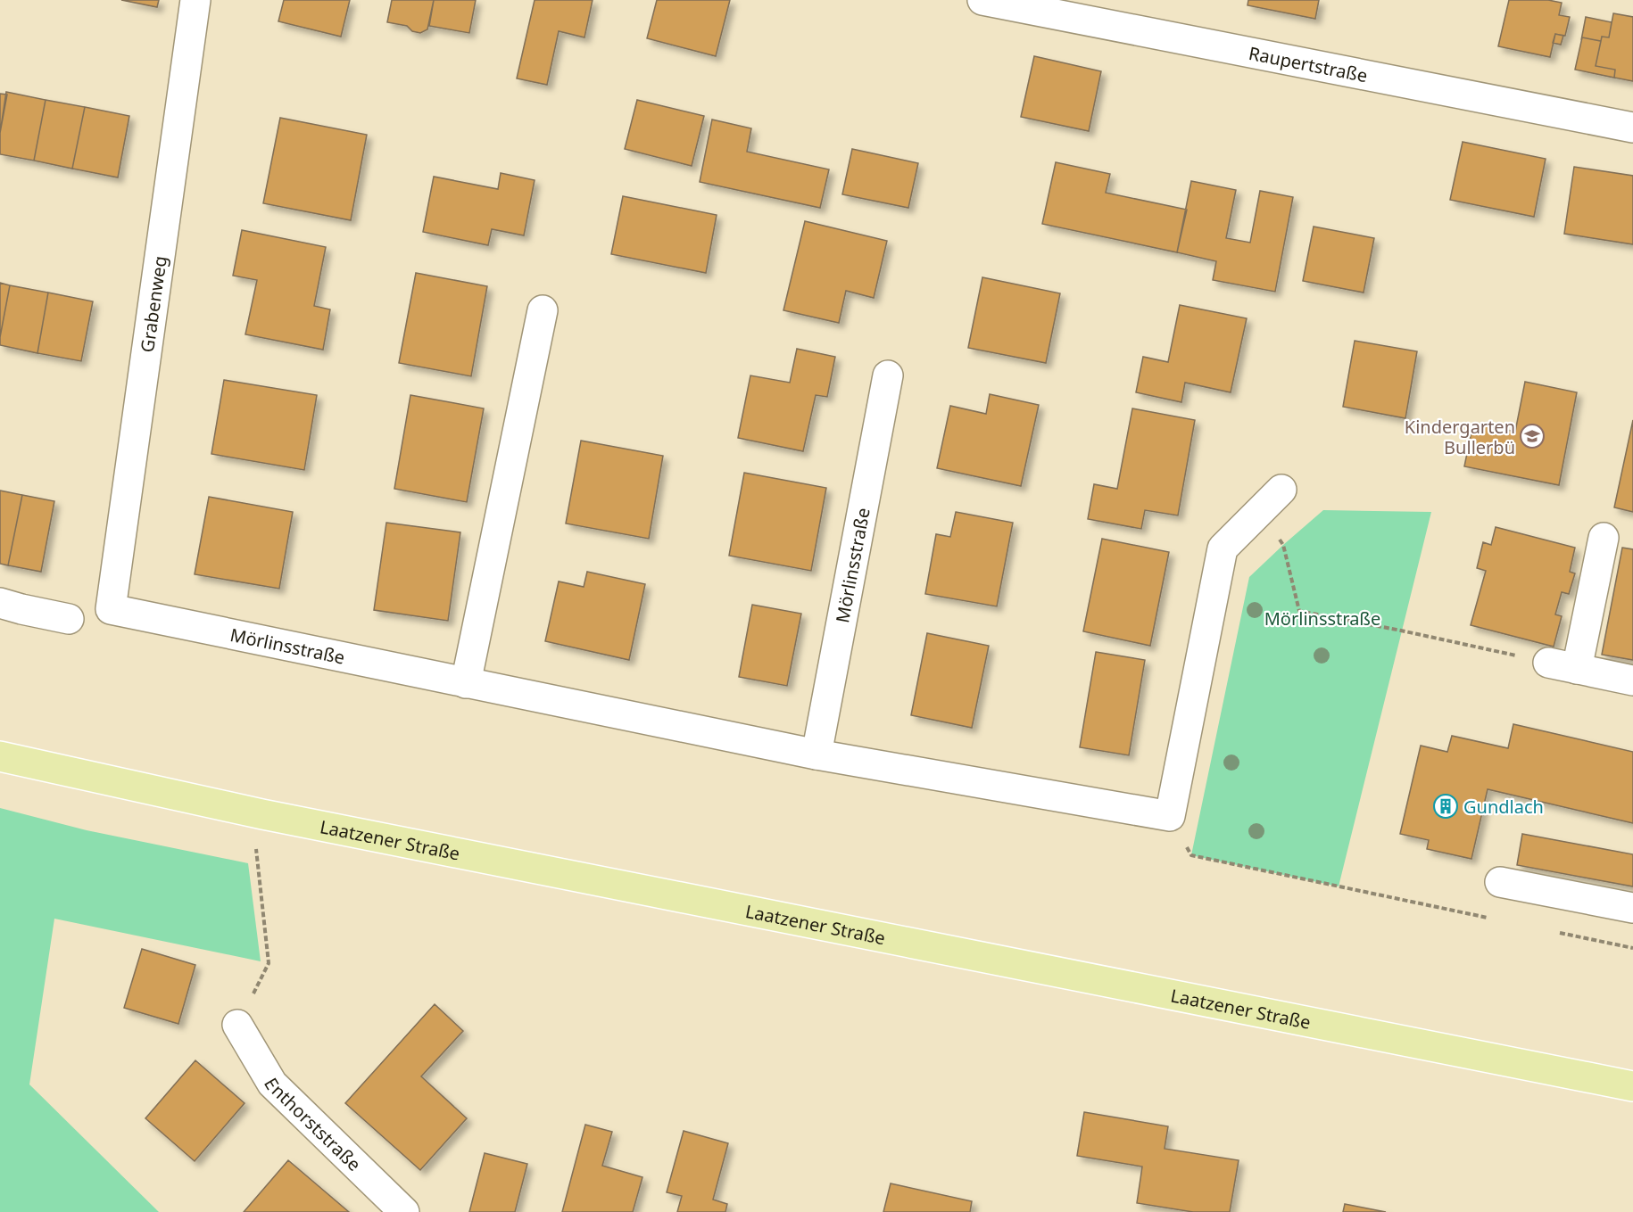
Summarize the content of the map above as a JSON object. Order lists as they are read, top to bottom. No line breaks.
{"streets":{"main road":["Laatzener Straße"],"street":["Raupertstraße","Grabenweg","Mörlinsstraße","Enthorststraße"]},"crossings":[["Grabenweg","Mörlinsstraße"]],"parks":["Mörlinsstraße"],"places":{"school or university":["Kindergarten Bullerbü"],"building":["Gundlach"]}}
